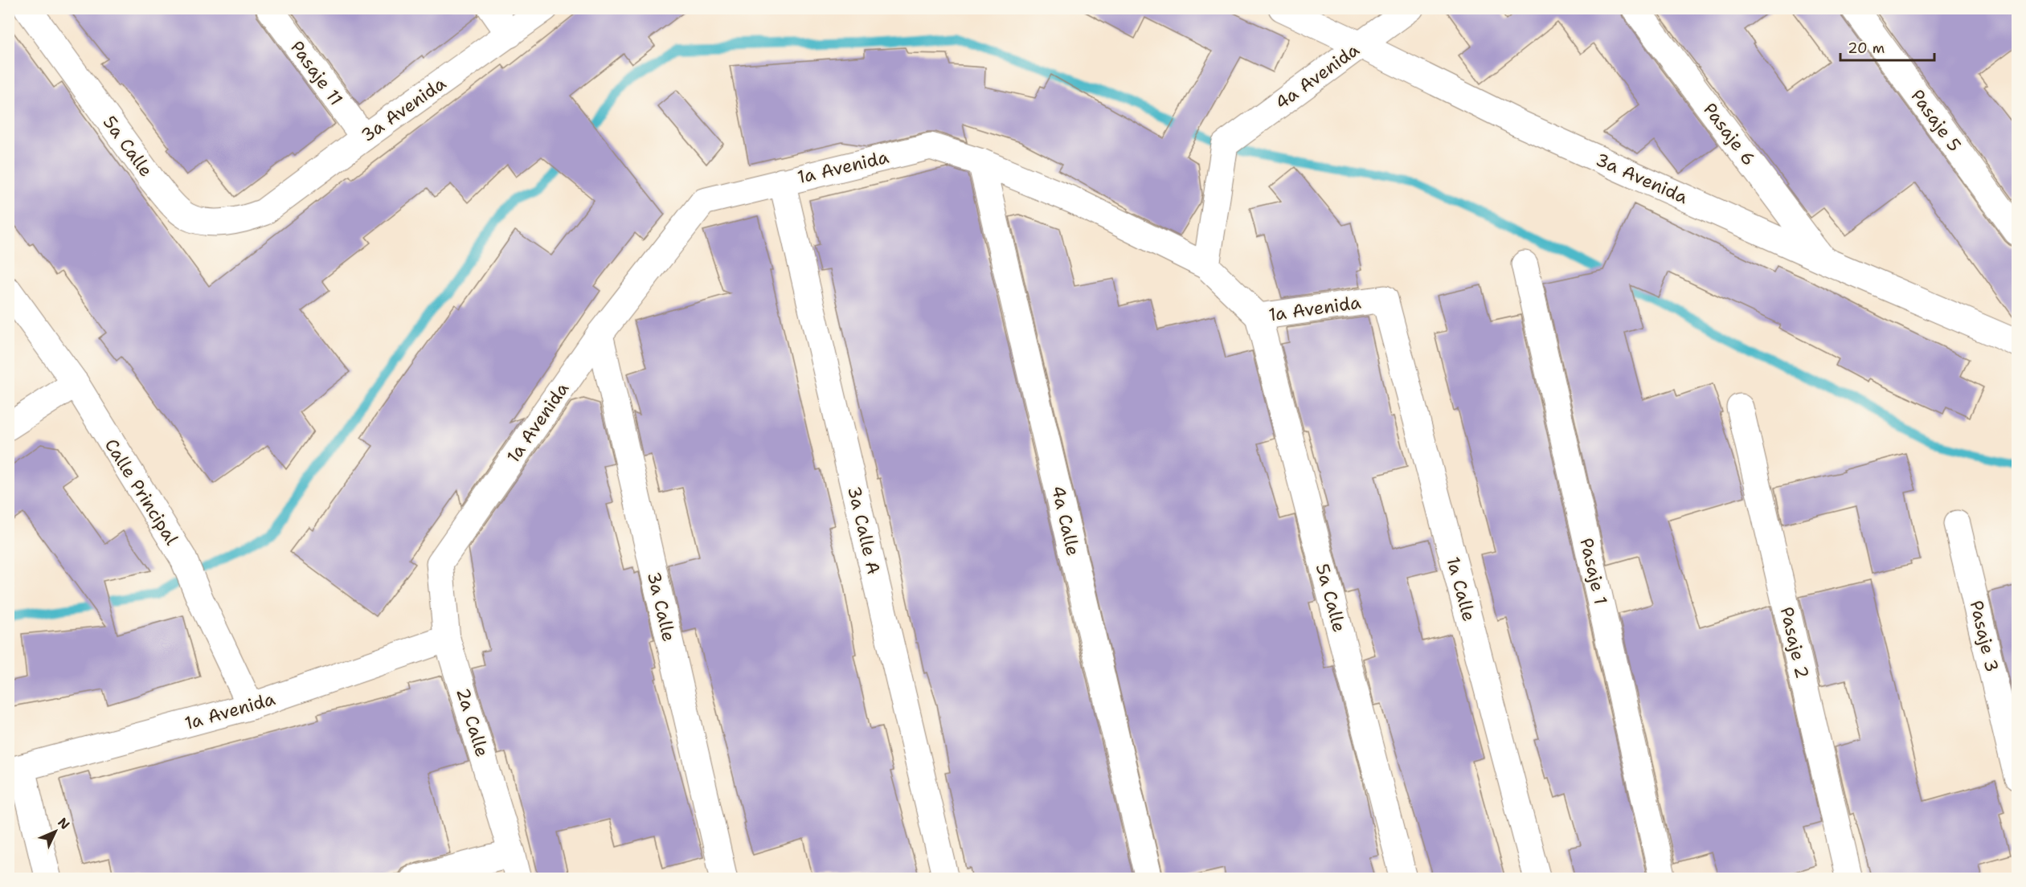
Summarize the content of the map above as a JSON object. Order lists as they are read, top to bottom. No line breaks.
{"streets":{"street":["Pasaje 11","4a Avenida","3a Avenida","Pasaje 5","Pasaje 6","5a Calle","1a Avenida","Calle Principal","4a Calle","3a Calle A","Pasaje 1","1a Calle","3a Calle","Pasaje 3","Pasaje 2","2a Calle"]},"crossings":[["Pasaje 11","3a Avenida"],["4a Avenida","3a Avenida"],["4a Avenida","1a Avenida"],["3a Avenida","Pasaje 6"],["3a Avenida","5a Calle"],["5a Calle","1a Avenida"],["1a Avenida","Calle Principal"],["1a Avenida","4a Calle"],["1a Avenida","3a Calle A"],["1a Avenida","1a Calle"],["1a Avenida","3a Calle"],["1a Avenida","2a Calle"]],"scale_bar":"20 m","north":"top right"}
